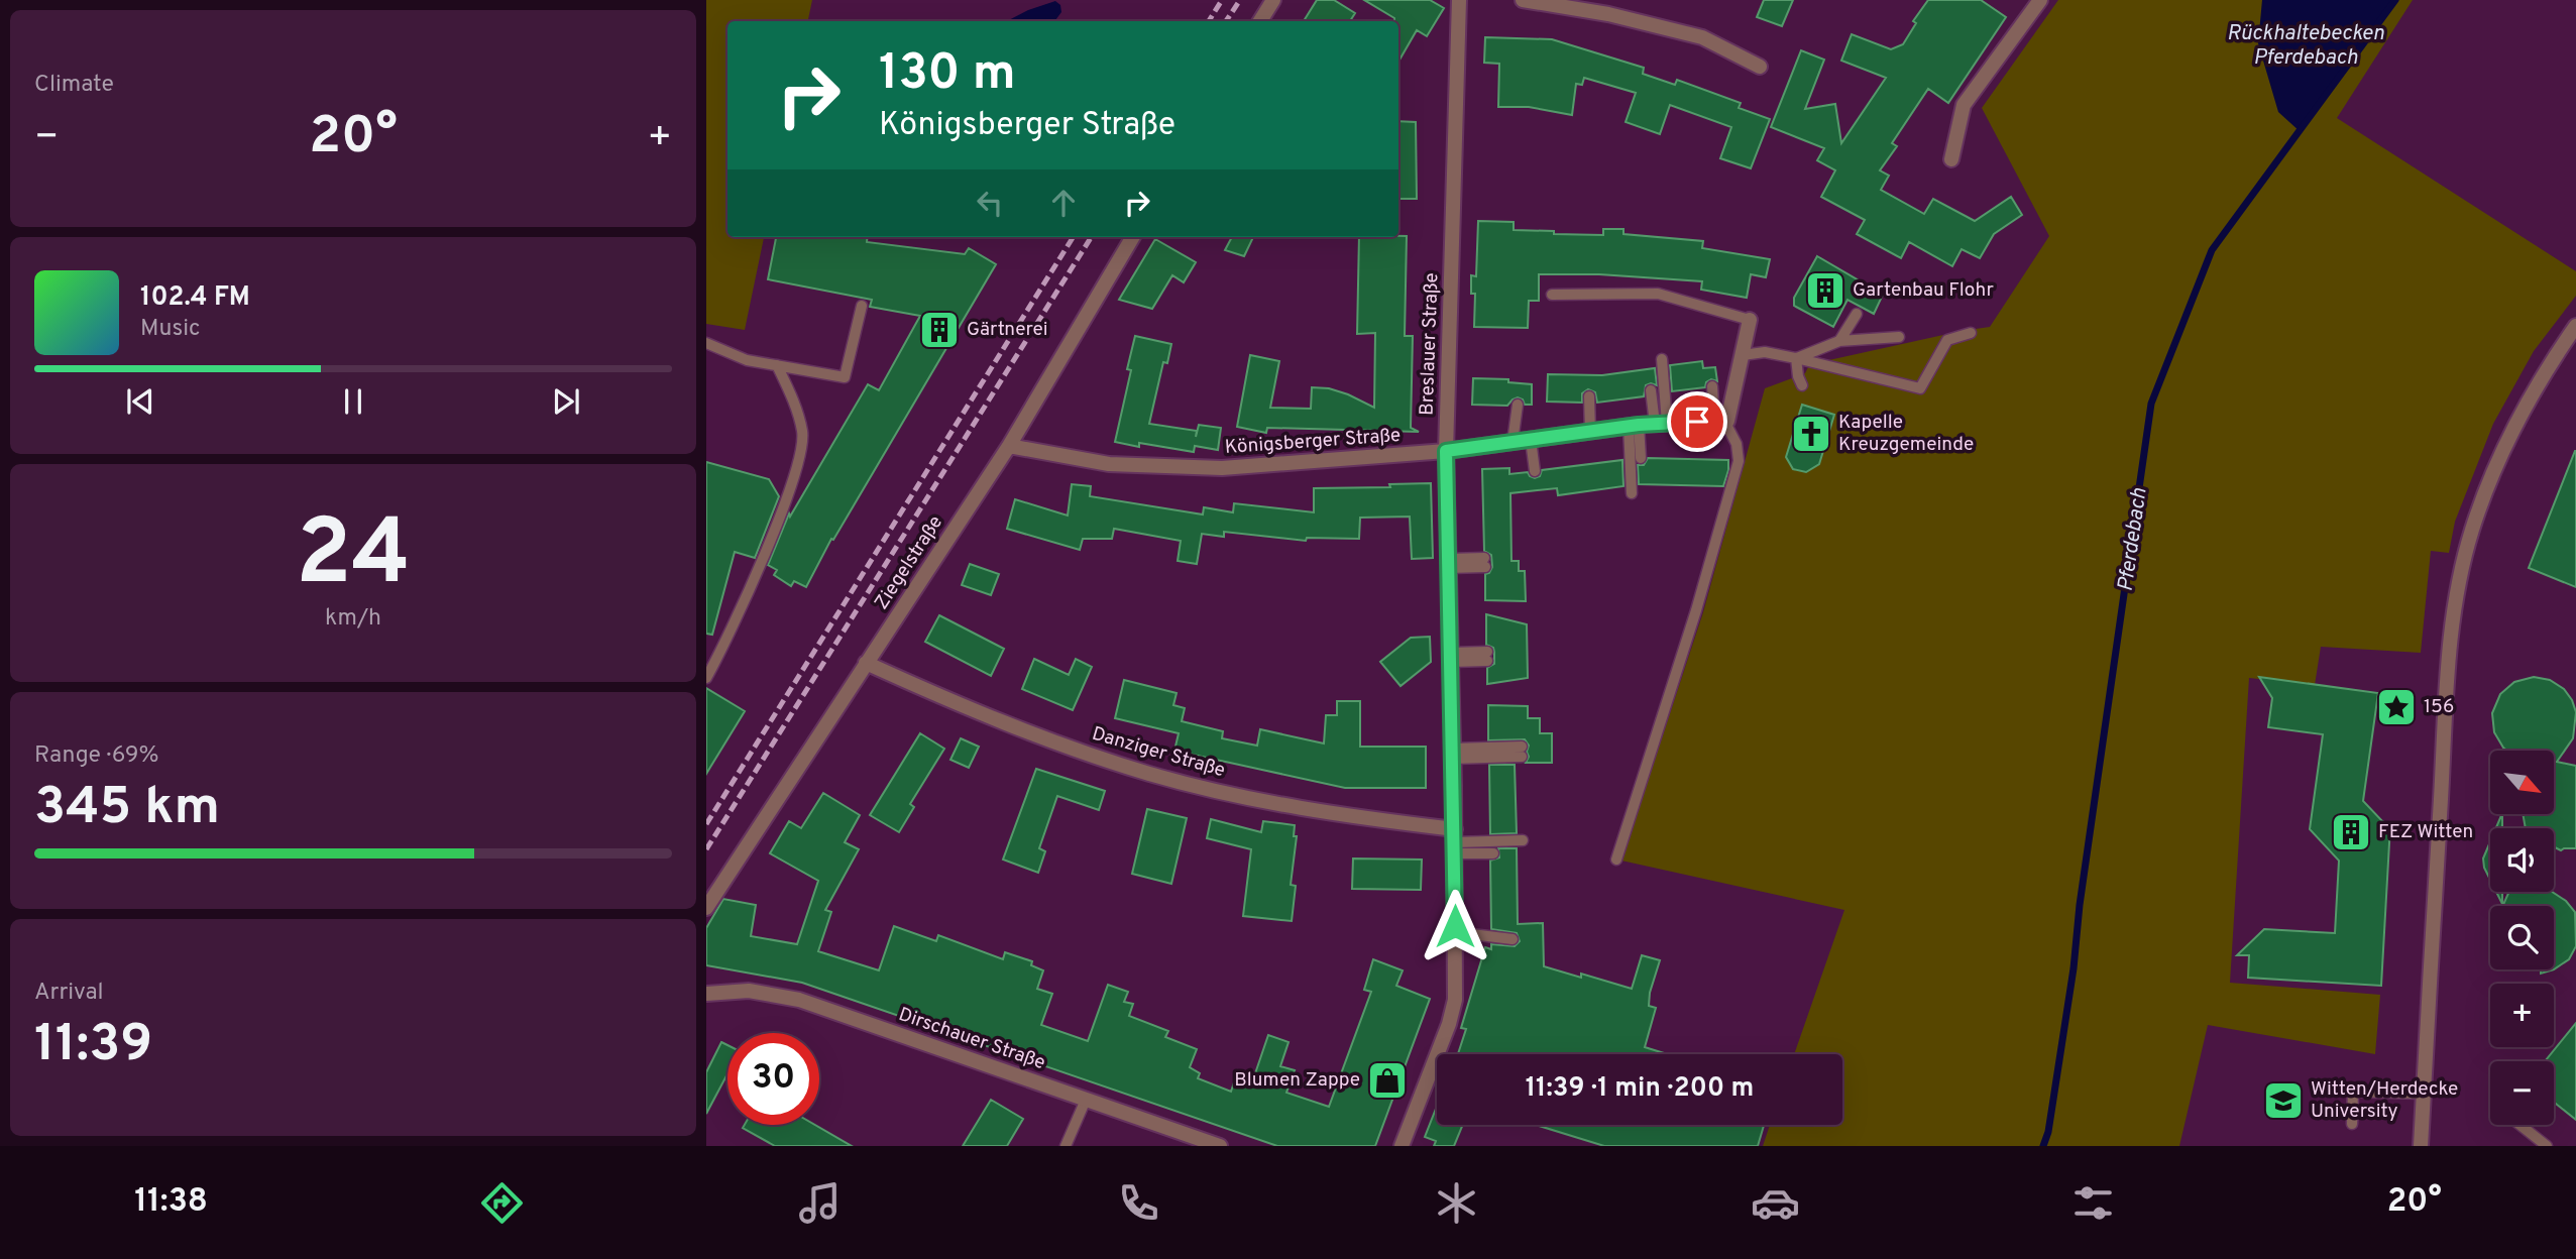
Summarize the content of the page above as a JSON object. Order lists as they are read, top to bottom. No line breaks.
{"streets":{"street":["Breslauer Straße","Königsberger Straße","Ziegelstraße","Danziger Straße","Dirschauer Straße"]},"crossings":[["Breslauer Straße","Königsberger Straße"],["Breslauer Straße","Danziger Straße"],["Königsberger Straße","Ziegelstraße"],["Ziegelstraße","Danziger Straße"]],"water":["Rückhaltebecken Pferdebach","Pferdebach"],"places":{"building":["Gartenbau Flohr","Gärtnerei","FEZ Witten"],"church":["Kapelle Kreuzgemeinde"],"place":["156"],"shop":["Blumen Zappe"],"school or university":["Witten/Herdecke University"]},"north":"bottom right","page":{"tile":["Climate",["24","km/h"],["Range · 69%","345 km"],["Arrival","11:39"]],"turn":["130 m","Königsberger Straße"],"heat":["−","20°","+"],"song":["102.4 FM","Music"],"map_buttons":["+","−"],"limit":"30","trip":"11:39 · 1 min · 200 m","tabs":["11:38","20°"]}}
